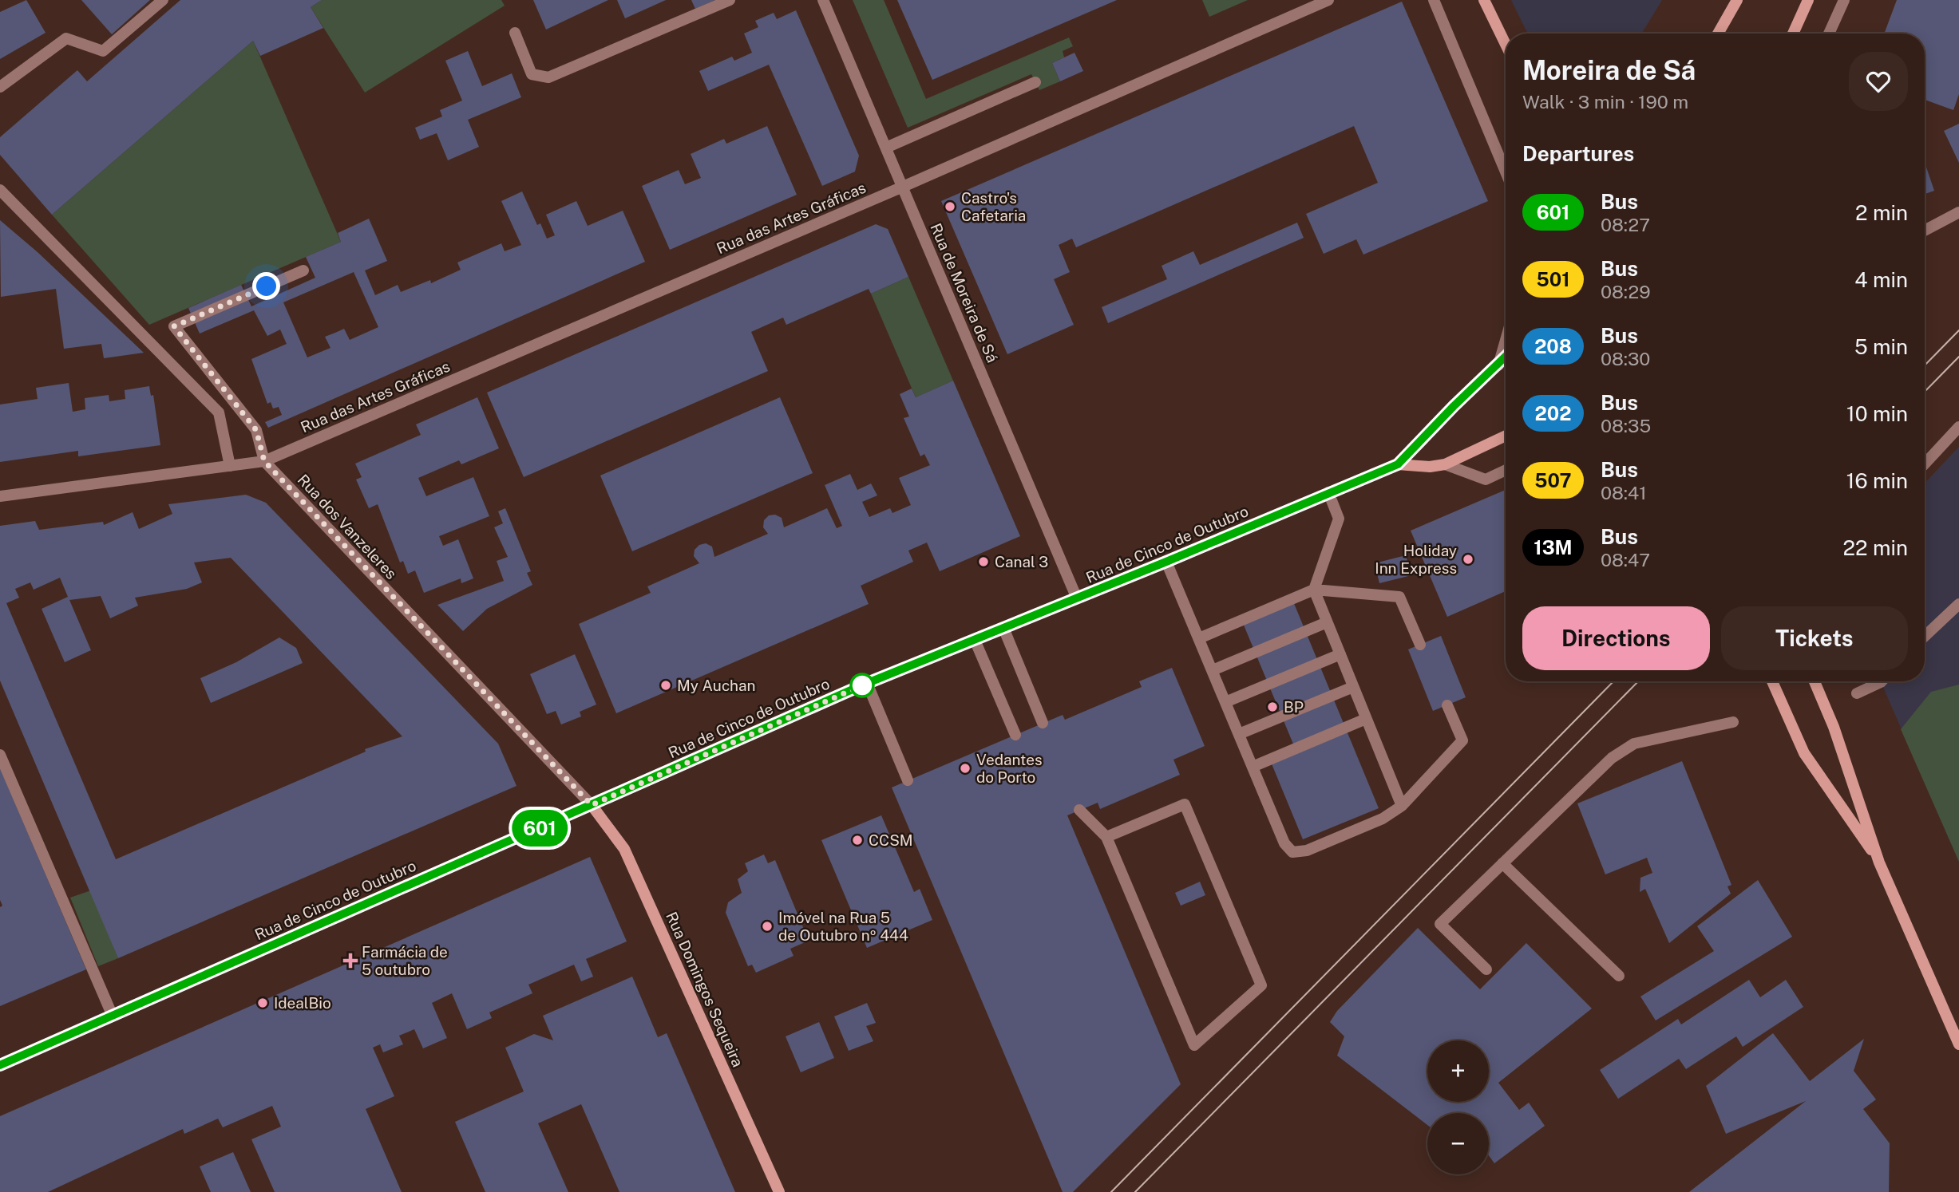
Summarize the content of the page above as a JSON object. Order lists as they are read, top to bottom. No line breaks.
{"streets":{"main road":["Rua de Cinco de Outubro","Rua Domingos Sequeira"],"street":["Rua das Artes Gráficas","Rua de Moreira de Sá","Rua dos Vanzeleres"]},"crossings":[["Rua das Artes Gráficas","Rua de Moreira de Sá"],["Rua das Artes Gráficas","Rua dos Vanzeleres"],["Rua de Moreira de Sá","Rua de Cinco de Outubro"],["Rua dos Vanzeleres","Rua de Cinco de Outubro"],["Rua dos Vanzeleres","Rua Domingos Sequeira"],["Rua de Cinco de Outubro","Rua Domingos Sequeira"]],"places":{"other":["Castro's Cafetaria","Holiday Inn Express","Canal 3","My Auchan","BP","Vedantes do Porto","CCSM","Imóvel na Rua 5 de Outubro nº 444","IdealBio"],"health":["Farmácia de 5 outubro"]},"lines":["bus line 601"],"page":{"on_map":"601","heading":[["Moreira de Sá","Walk · 3 min · 190 m"],"Departures"],"list":[{"mark":"601","name":"Bus","note":"08:27","value":"2 min"},{"mark":"501","name":"Bus","note":"08:29","value":"4 min"},{"mark":"208","name":"Bus","note":"08:30","value":"5 min"},{"mark":"202","name":"Bus","note":"08:35","value":"10 min"},{"mark":"507","name":"Bus","note":"08:41","value":"16 min"},{"mark":"13M","name":"Bus","note":"08:47","value":"22 min"}],"buttons":["Directions","Tickets"],"map_buttons":["+","−"]}}
